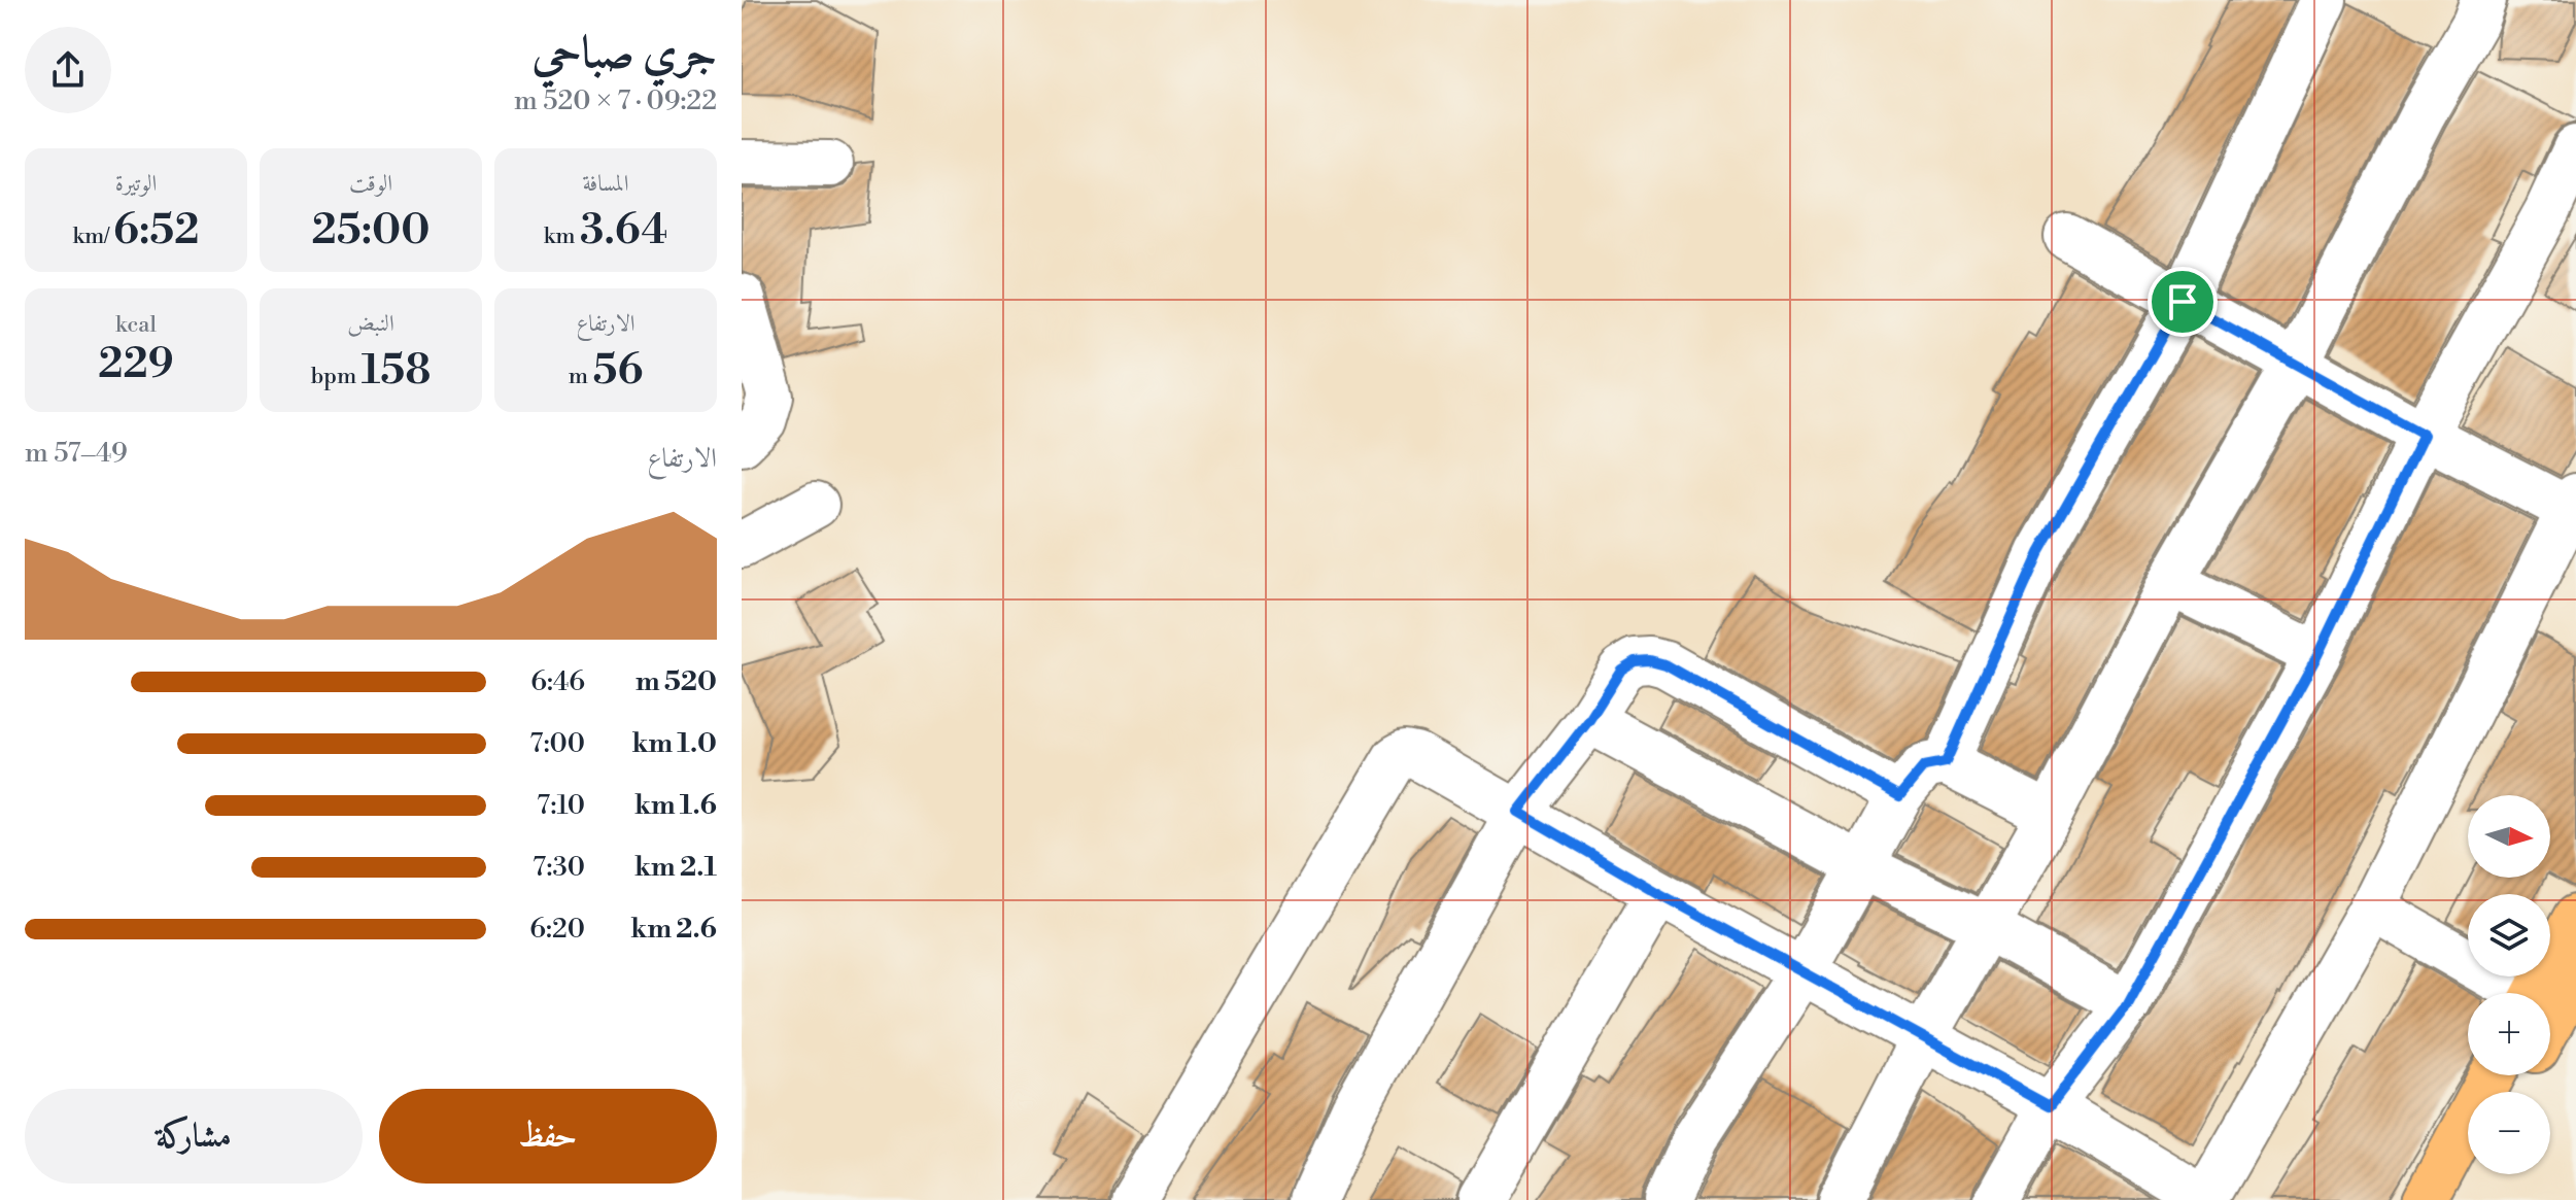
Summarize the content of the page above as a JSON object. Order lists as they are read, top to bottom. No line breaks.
{"north":"right","page":{"heading":["جري صباحي","09:22 · 7 × 520 m"],"stats":[["المسافة","3.64 km"],["الوقت","25:00"],["الوتيرة","6:52 /km"],["الارتفاع","56 m"],["النبض","158 bpm"],["kcal","229"]],"chart":["الارتفاع","49–57 m"],"list":[{"name":"520 m","note":"6:46"},{"name":"1.0 km","note":"7:00"},{"name":"1.6 km","note":"7:10"},{"name":"2.1 km","note":"7:30"},{"name":"2.6 km","note":"6:20"}],"map_buttons":["+","−"],"buttons":["حفظ","مشاركة"]}}
